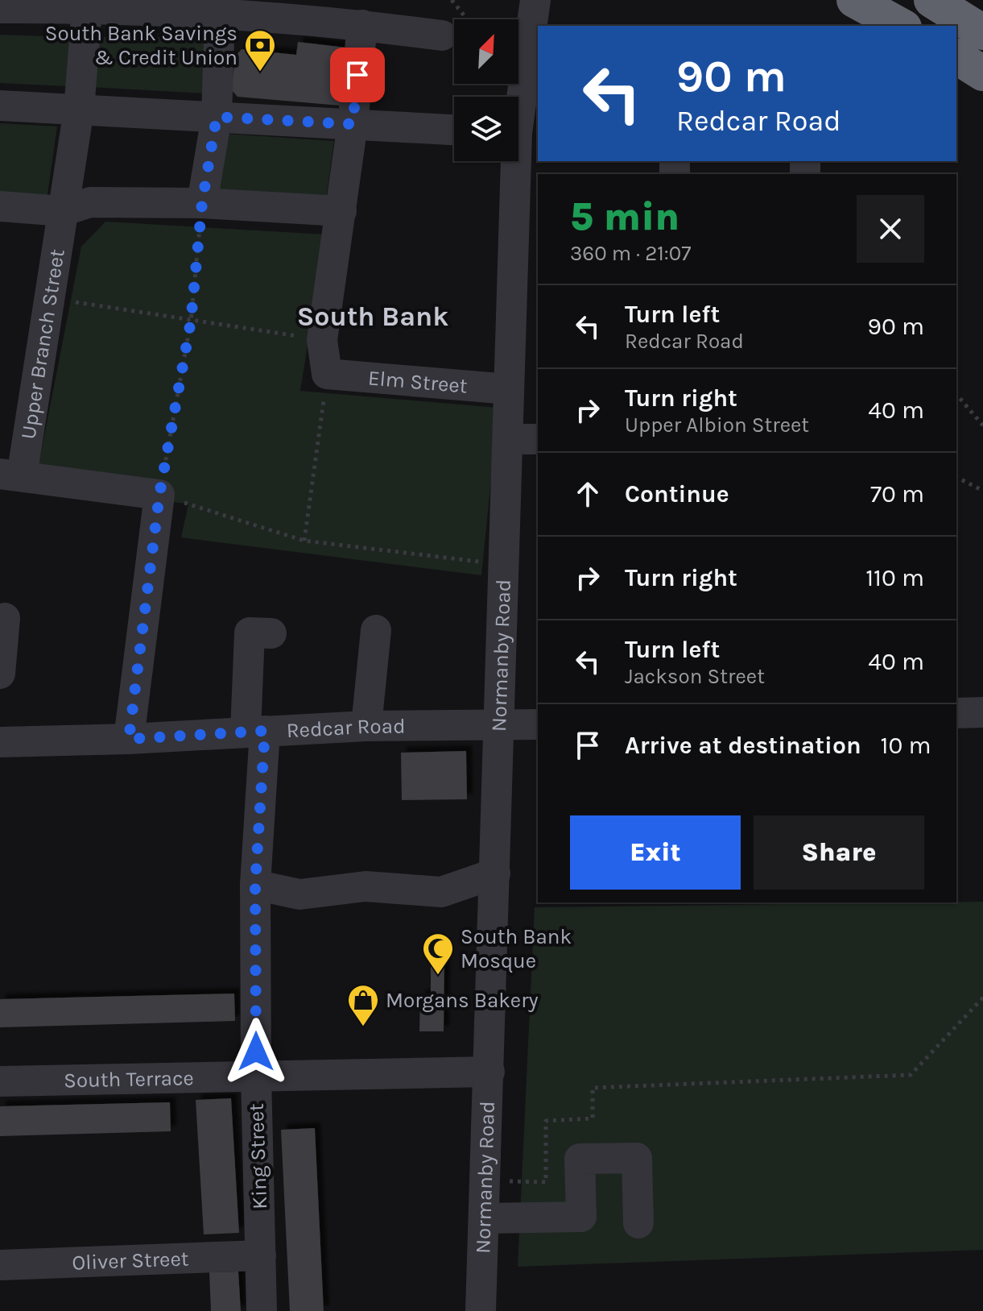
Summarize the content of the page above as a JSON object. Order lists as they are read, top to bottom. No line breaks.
{"streets":{"street":["Upper Branch Street","Elm Street","Normanby Road","Redcar Road","South Terrace","King Street","Oliver Street"]},"crossings":[["Elm Street","Normanby Road"],["Normanby Road","Redcar Road"],["Normanby Road","South Terrace"],["Redcar Road","King Street"],["South Terrace","King Street"],["King Street","Oliver Street"]],"districts":["South Bank"],"places":{"bank":["South Bank Savings & Credit Union"],"mosque":["South Bank Mosque"],"shop":["Morgans Bakery"]},"north":"top right","page":{"turn":["90 m","Redcar Road"],"heading":["5 min","360 m · 21:07"],"list":[{"name":"Turn left","note":"Redcar Road","value":"90 m"},{"name":"Turn right","note":"Upper Albion Street","value":"40 m"},{"name":"Continue","value":"70 m"},{"name":"Turn right","value":"110 m"},{"name":"Turn left","note":"Jackson Street","value":"40 m"},{"name":"Arrive at destination","value":"10 m"}],"buttons":["Exit","Share"]}}
